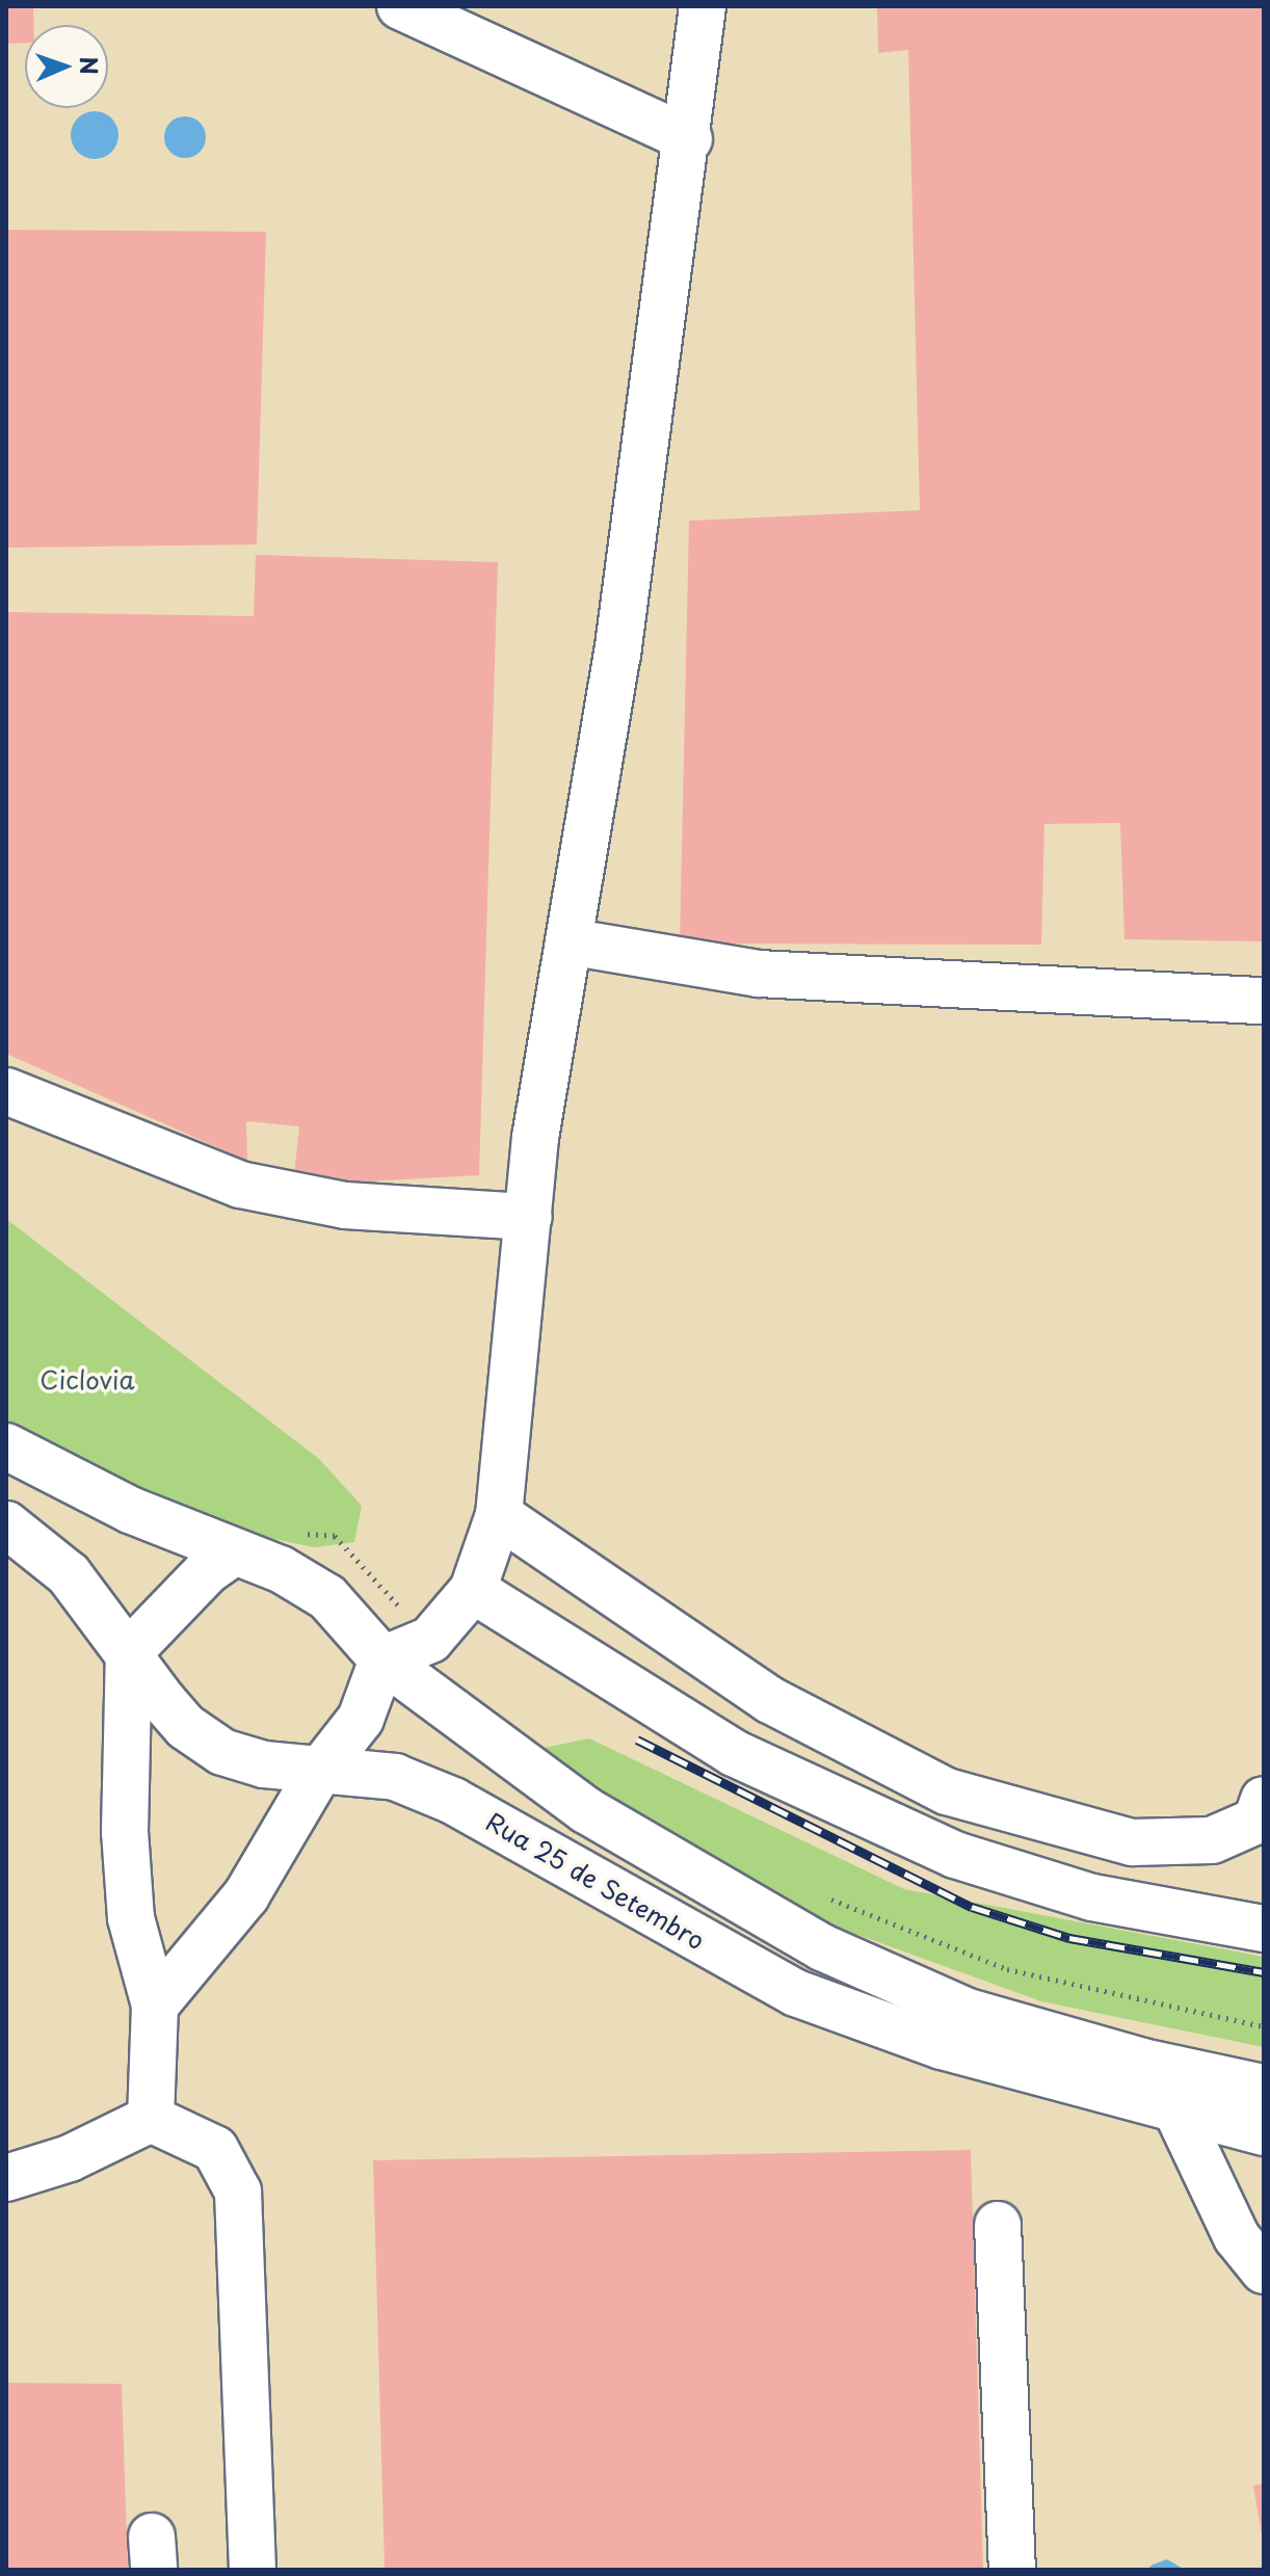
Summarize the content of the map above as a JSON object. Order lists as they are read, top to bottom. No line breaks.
{"streets":{"main road":["Rua 25 de Setembro"]},"parks":["Ciclovia"],"north":"right"}
